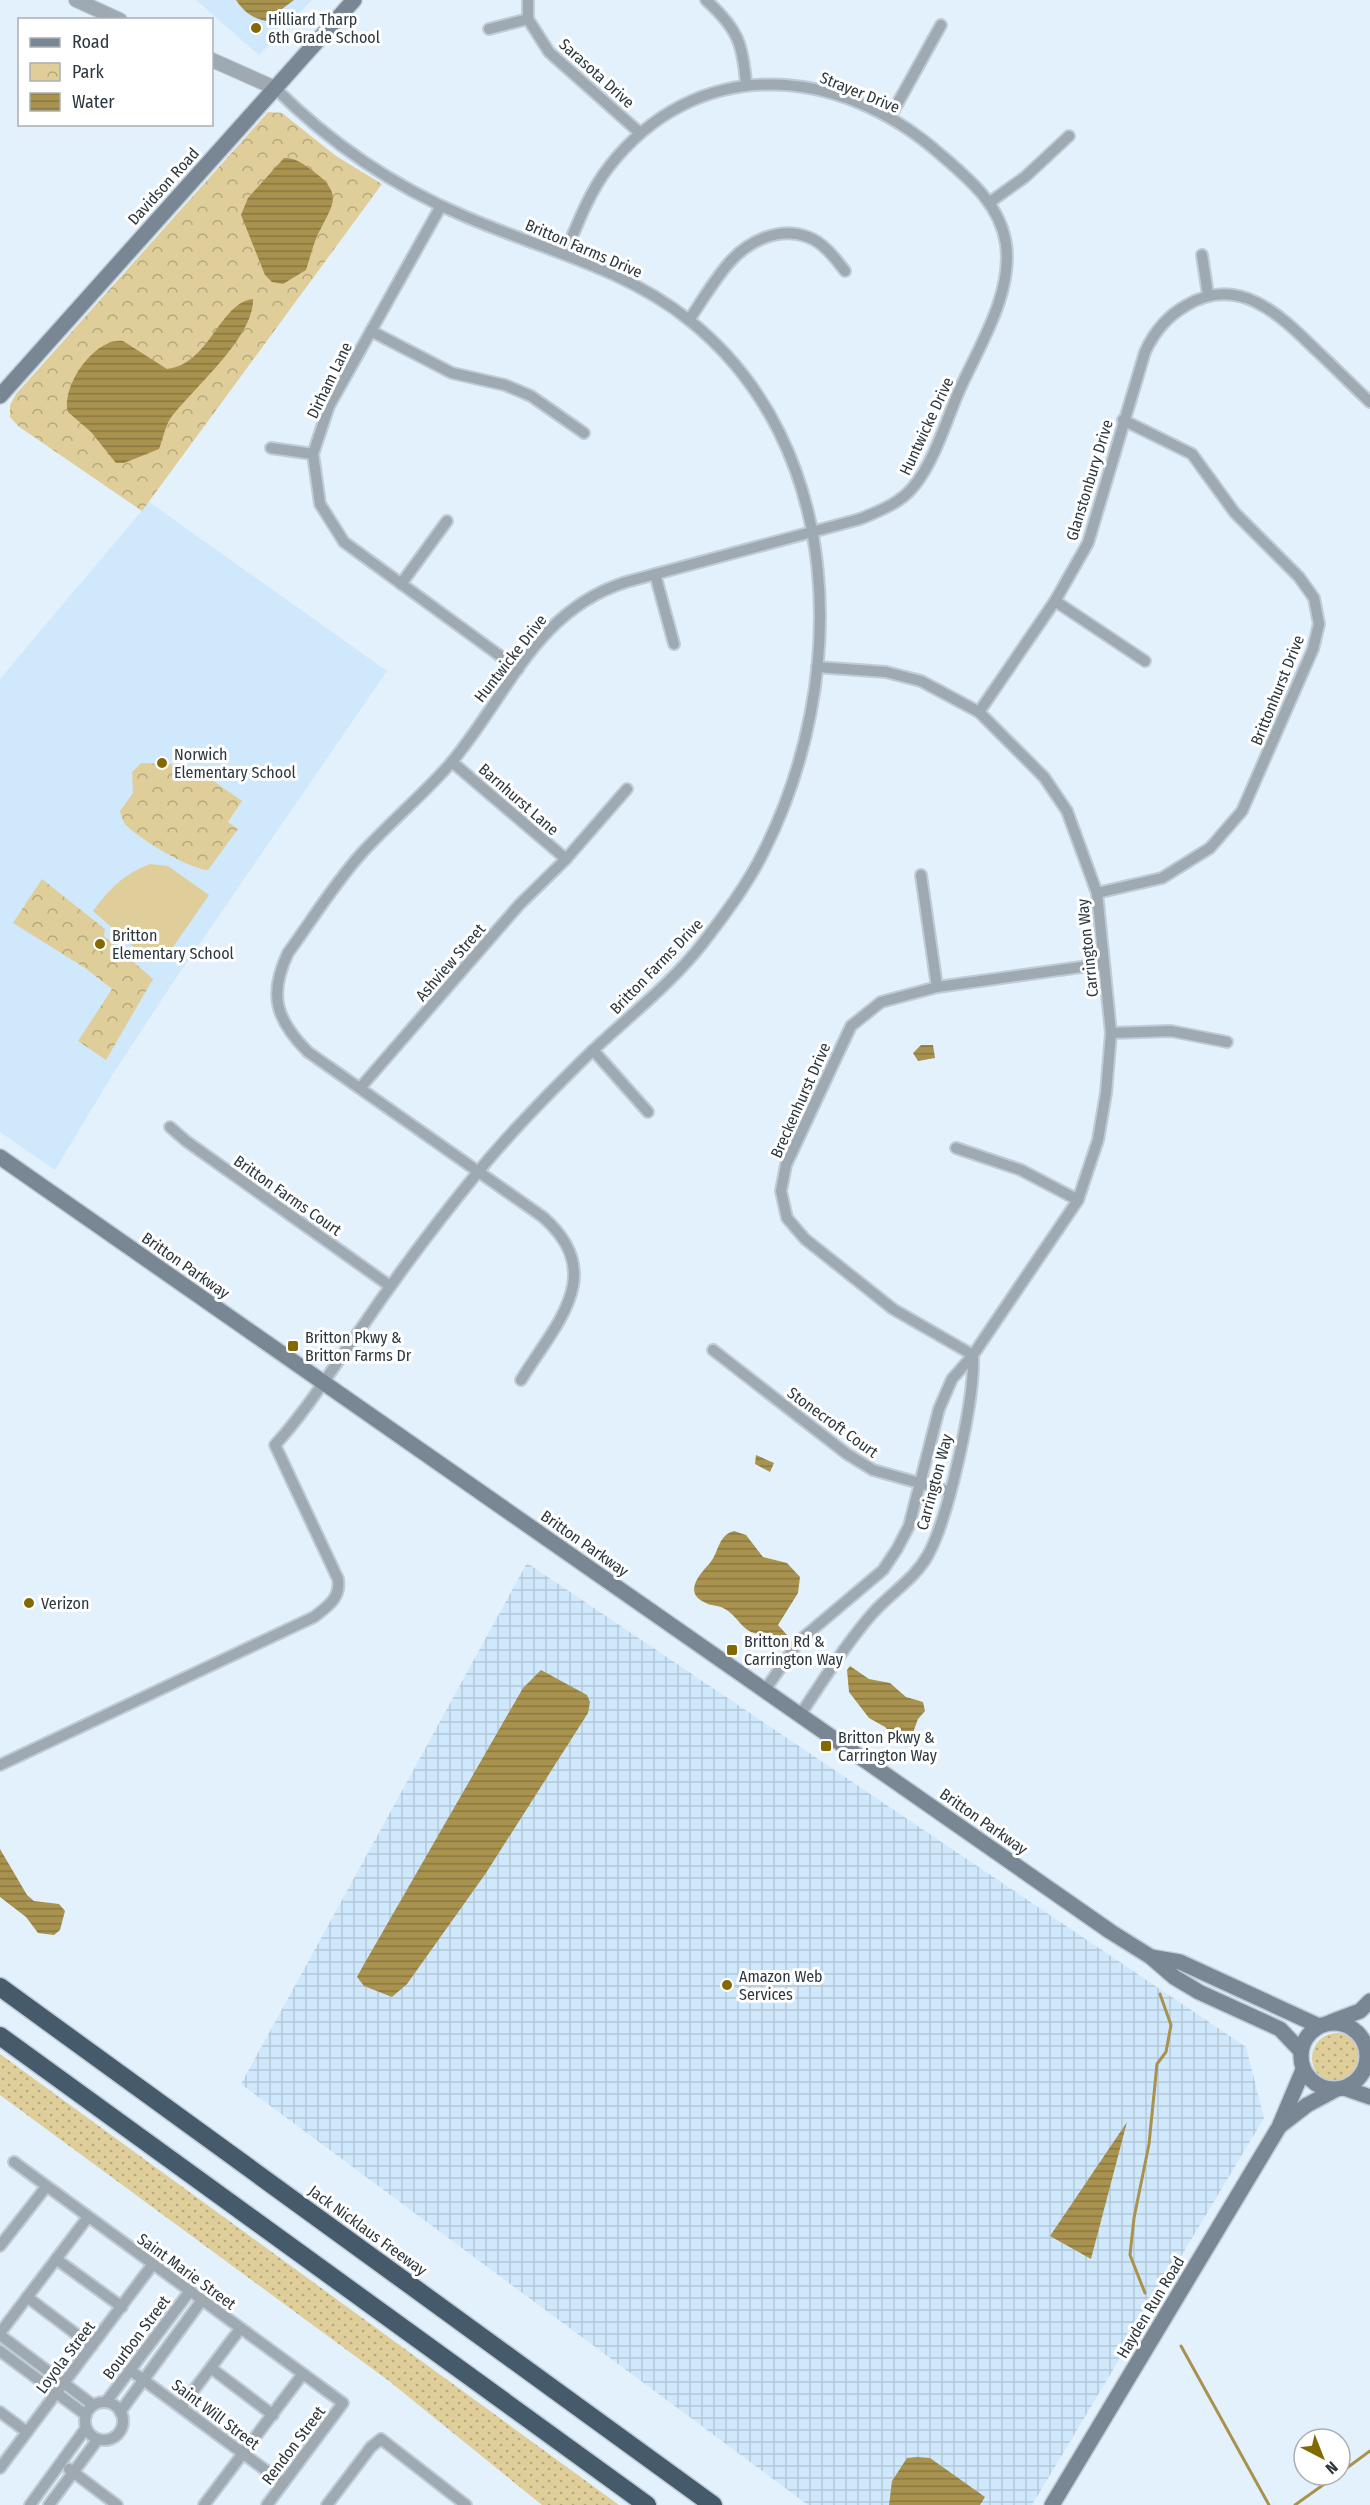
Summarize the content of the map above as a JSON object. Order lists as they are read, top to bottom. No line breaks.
{"streets":{"highway":["Jack Nicklaus Freeway"],"main road":["Davidson Road","Britton Parkway","Hayden Run Road"],"street":["Sarasota Drive","Strayer Drive","Britton Farms Drive","Dirham Lane","Huntwicke Drive","Glanstonbury Drive","Brittonhurst Drive","Barnhurst Lane","Carrington Way","Ashview Street","Breckenhurst Drive","Britton Farms Court","Stonecroft Court","Saint Marie Street","Bourbon Street","Loyola Street","Saint Will Street","Rendon Street"]},"crossings":[["Sarasota Drive","Strayer Drive"],["Strayer Drive","Britton Farms Drive"],["Strayer Drive","Huntwicke Drive"],["Davidson Road","Britton Farms Drive"],["Britton Farms Drive","Dirham Lane"],["Britton Farms Drive","Huntwicke Drive"],["Britton Farms Drive","Carrington Way"],["Britton Farms Drive","Britton Farms Court"],["Britton Farms Drive","Britton Parkway"],["Dirham Lane","Huntwicke Drive"],["Huntwicke Drive","Barnhurst Lane"],["Huntwicke Drive","Ashview Street"],["Glanstonbury Drive","Brittonhurst Drive"],["Glanstonbury Drive","Carrington Way"],["Brittonhurst Drive","Carrington Way"],["Barnhurst Lane","Ashview Street"],["Carrington Way","Breckenhurst Drive"],["Carrington Way","Britton Parkway"],["Carrington Way","Stonecroft Court"],["Britton Parkway","Hayden Run Road"],["Saint Marie Street","Bourbon Street"],["Saint Marie Street","Loyola Street"],["Saint Marie Street","Rendon Street"],["Bourbon Street","Saint Will Street"],["Saint Will Street","Rendon Street"]],"places":{"other":["Hilliard Tharp 6th Grade School","Norwich Elementary School","Britton Elementary School","Verizon","Amazon Web Services"],"transit":["Britton Pkwy & Britton Farms Dr","Britton Rd & Carrington Way","Britton Pkwy & Carrington Way"]},"legend":["Road","Park","Water"],"north":"bottom right"}
